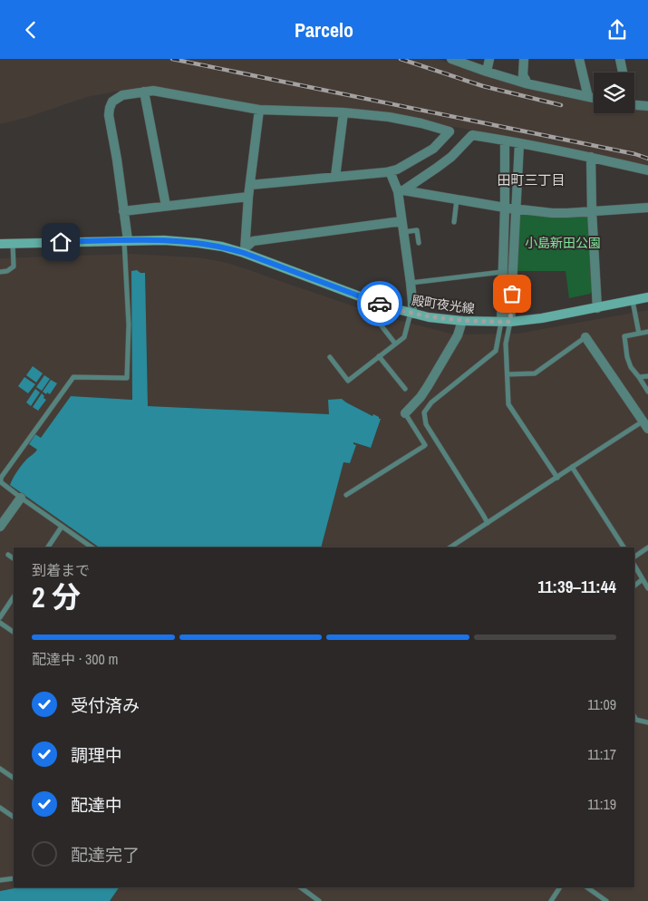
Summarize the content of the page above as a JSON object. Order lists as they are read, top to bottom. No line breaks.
{"streets":{"street":["殿町夜光線"]},"districts":["田町三丁目"],"parks":["小島新田公園"],"page":{"header":"Parcelo","heading":["2 分","到着まで","11:39–11:44"],"bar":"配達中 · 300 m","list":[["受付済み","11:09"],["調理中","11:17"],["配達中","11:19"],"配達完了"]}}
